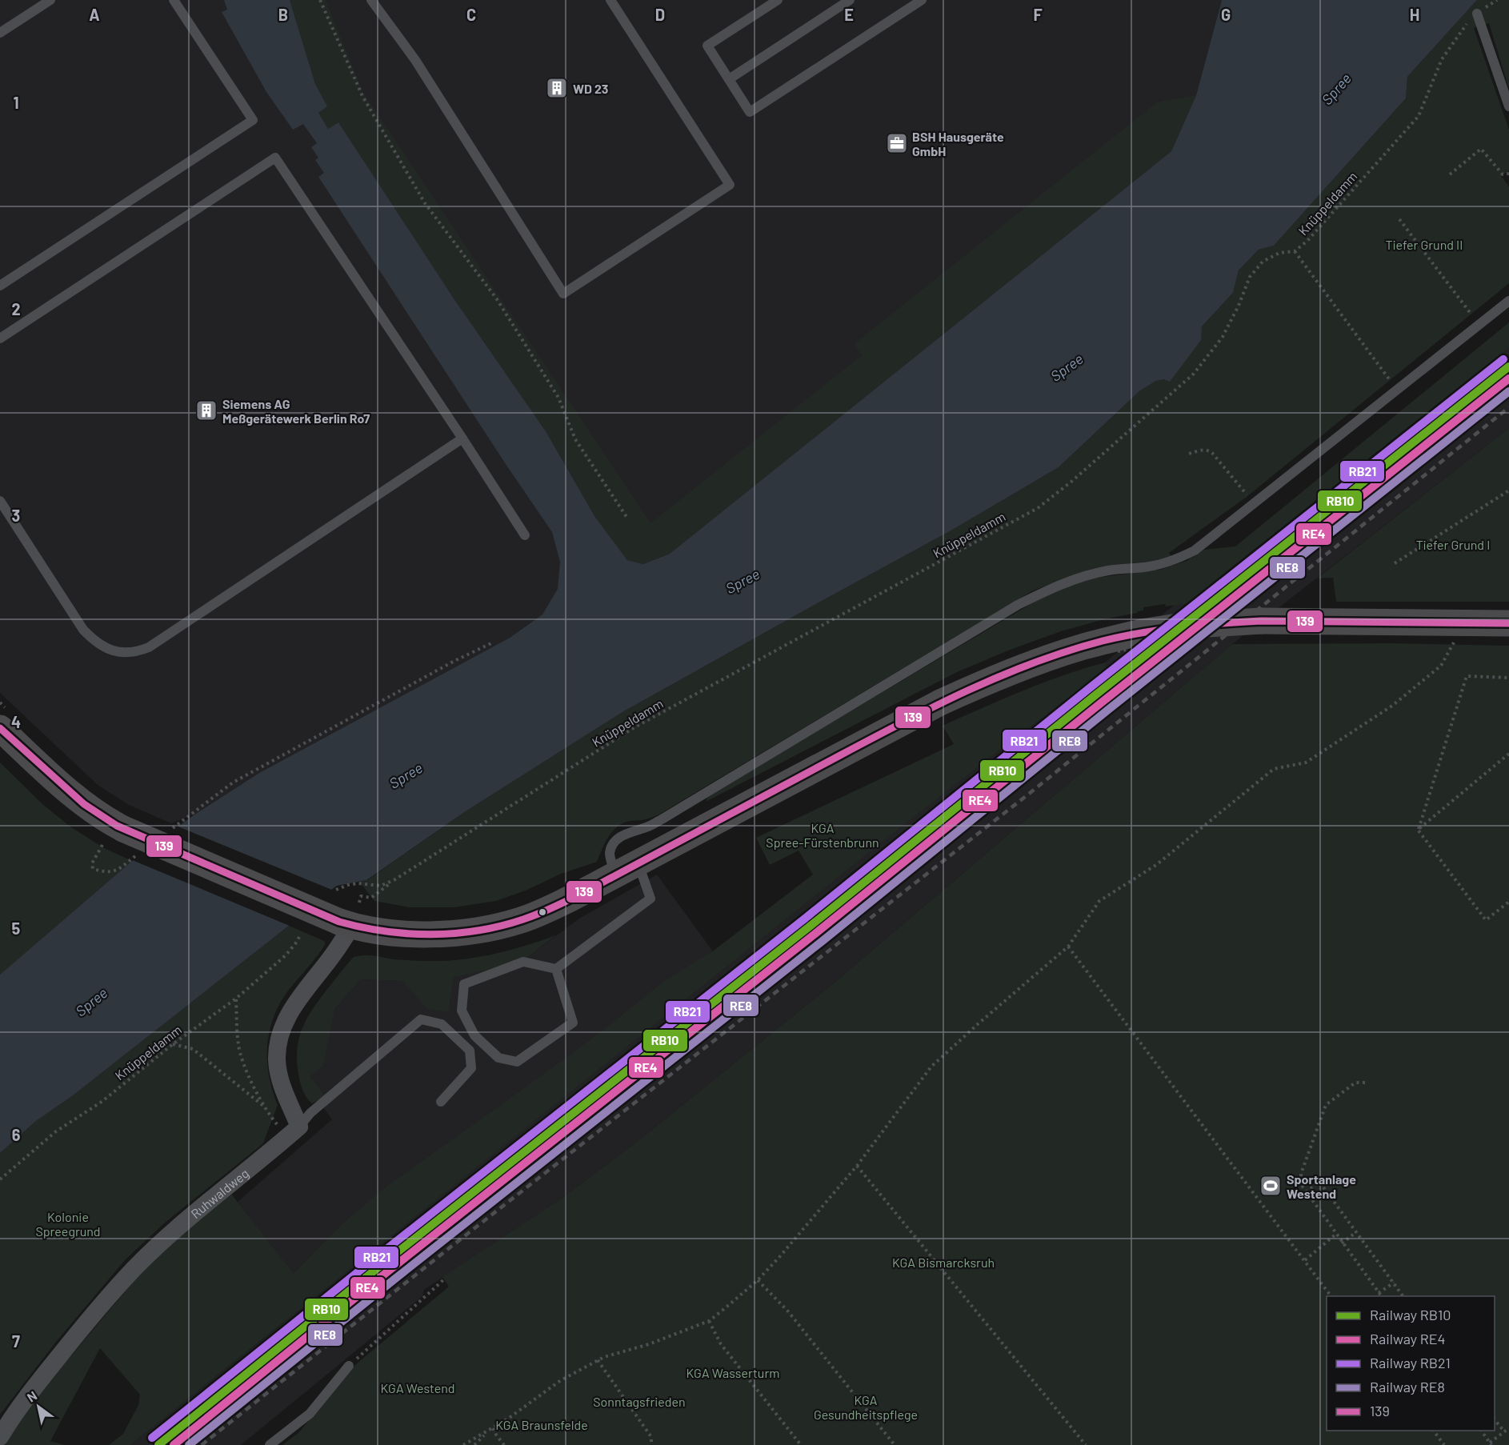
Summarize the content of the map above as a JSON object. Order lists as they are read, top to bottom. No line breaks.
{"streets":{"street":["Ruhwaldweg"],"path":["Knüppeldamm"]},"water":["Spree"],"parks":["Tiefer Grund II","Tiefer Grund I","KGA Spree-Fürstenbrunn","Kolonie Spreegrund","KGA Bismarcksruh","KGA Wasserturm","KGA Westend","KGA Gesundheitspflege","Sonntagsfrieden","KGA Braunsfelde"],"places":{"building":["WD 23","Siemens AG Meßgerätewerk Berlin Ro7"],"office":["BSH Hausgeräte GmbH"],"sports":["Sportanlage Westend"]},"lines":["rail line RB21","rail line RB10","rail line RE4","rail line RE8","transit line 139"],"legend":["Railway RB10","Railway RE4","Railway RB21","Railway RE8","139"],"north":"top left","grid":{"columns":["A","B","C","D","E","F","G","H"],"rows":["1","2","3","4","5","6","7"]}}
